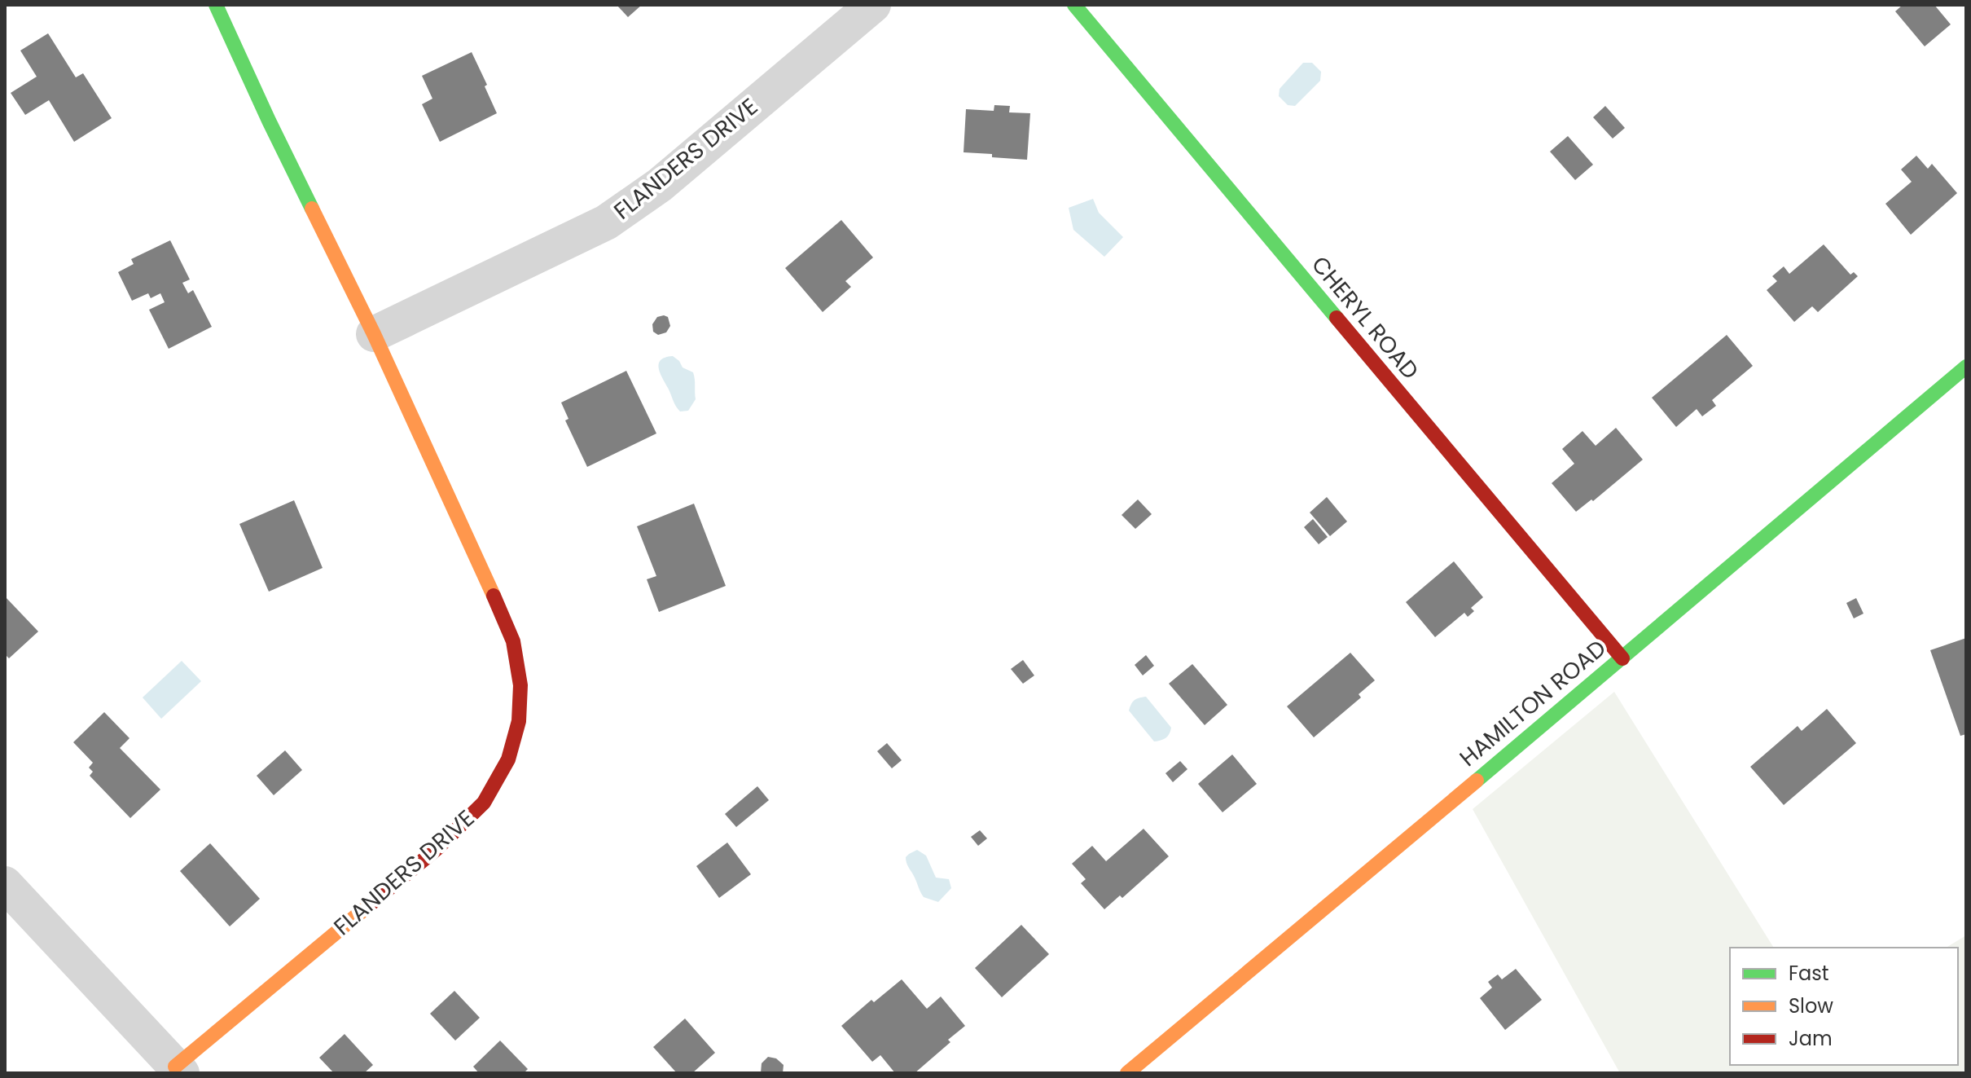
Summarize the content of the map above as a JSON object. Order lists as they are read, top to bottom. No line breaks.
{"streets":{"street":["FLANDERS DRIVE","CHERYL ROAD","HAMILTON ROAD"]},"crossings":[["CHERYL ROAD","HAMILTON ROAD"]],"legend":["Fast","Slow","Jam"]}
